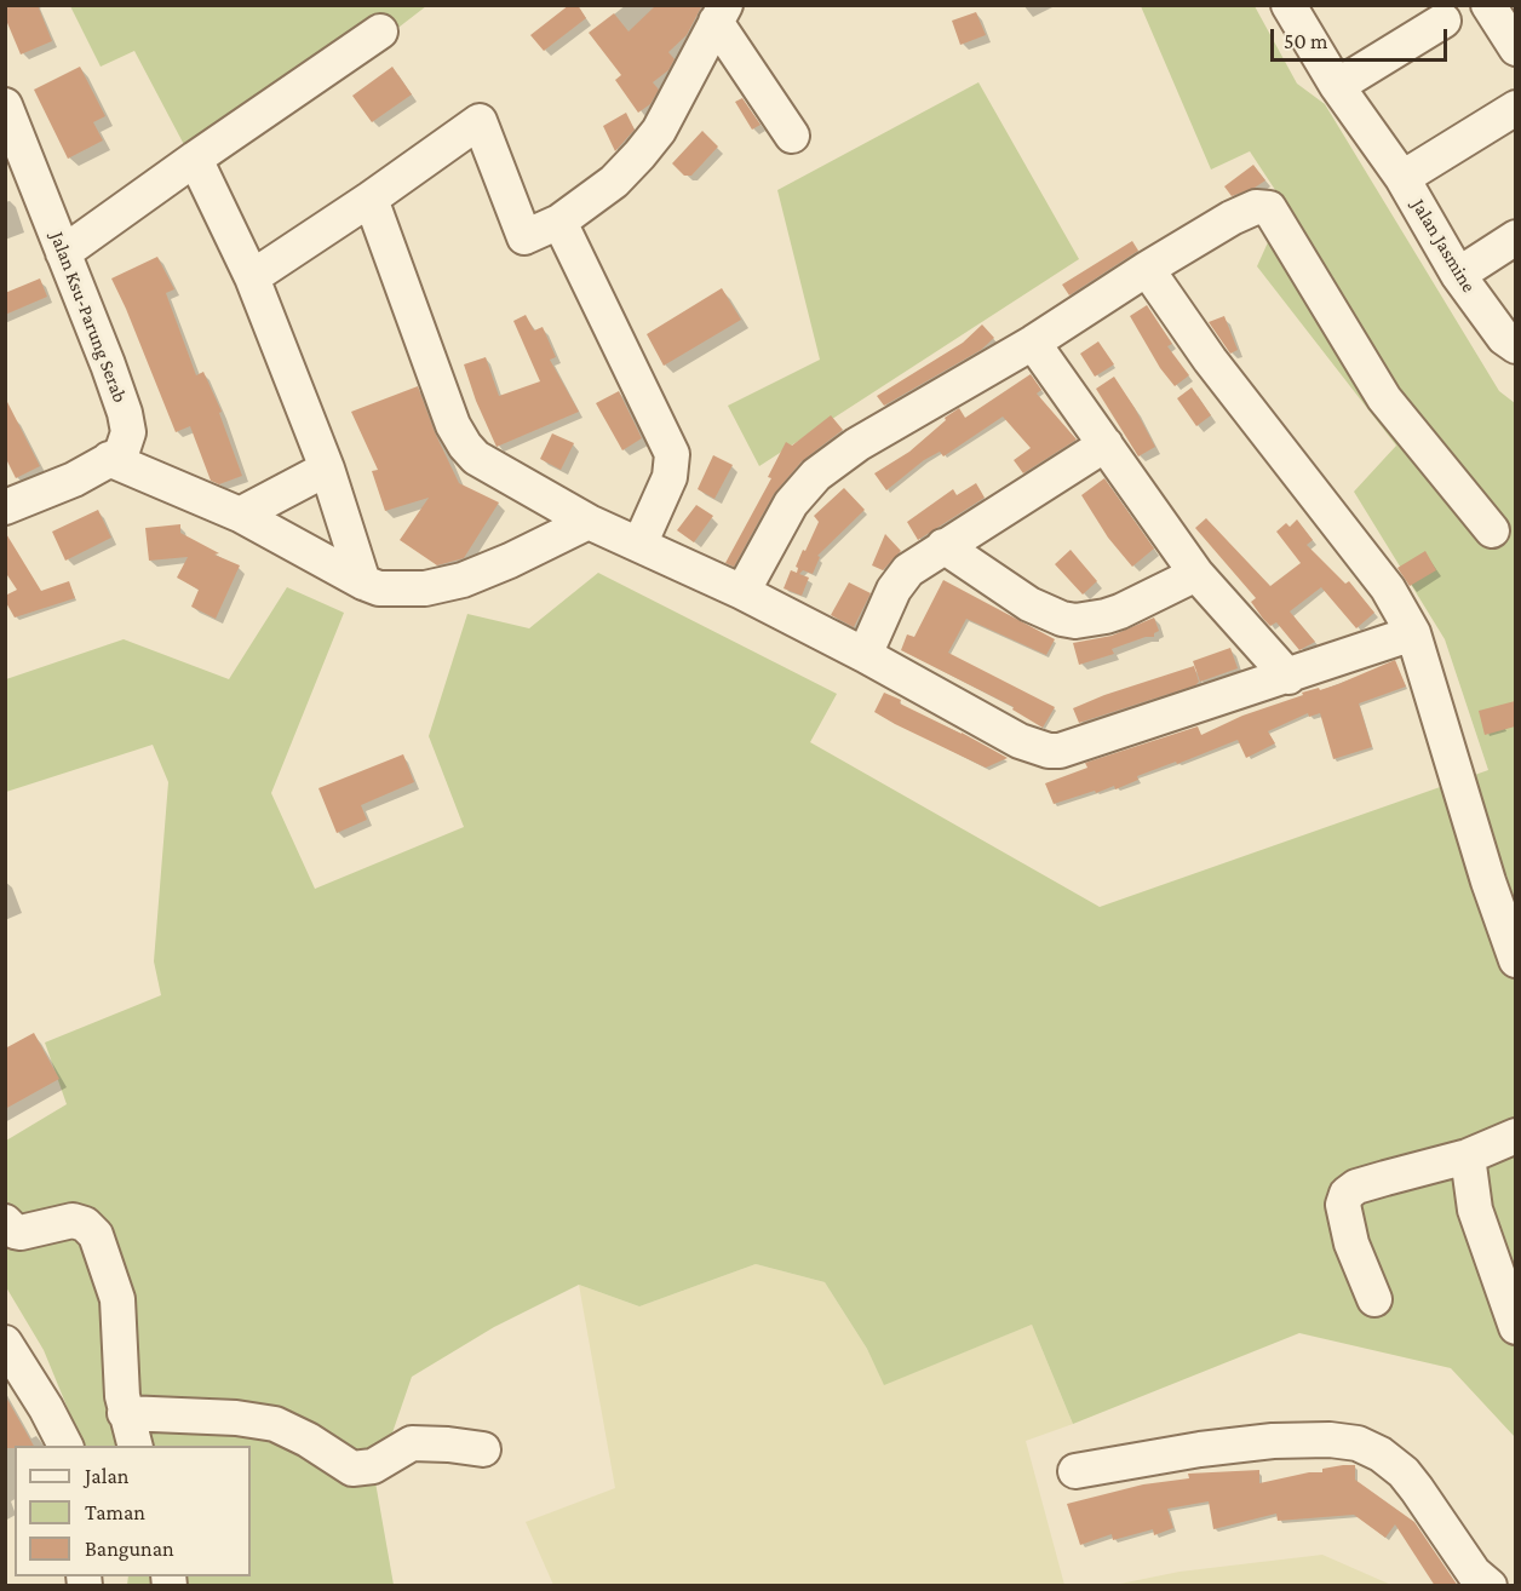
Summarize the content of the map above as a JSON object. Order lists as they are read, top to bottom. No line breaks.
{"streets":{"street":["Jalan Jasmine","Jalan Ksu-Parung Serab"]},"legend":["Jalan","Taman","Bangunan"],"scale_bar":"50 m"}
